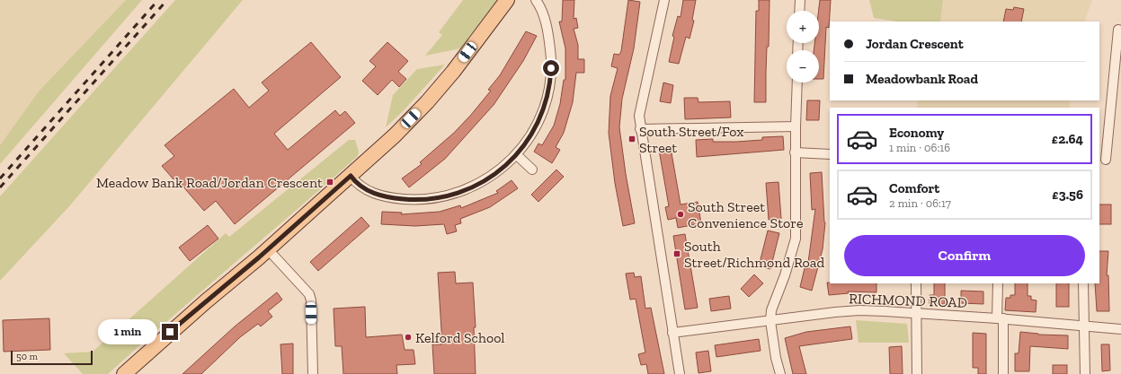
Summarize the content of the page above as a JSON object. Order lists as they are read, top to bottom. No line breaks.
{"streets":{"street":["RICHMOND ROAD"]},"places":{"transit":["South Street/Fox Street","Meadow Bank Road/Jordan Crescent","South Street/Richmond Road"],"other":["South Street Convenience Store","Kelford School"]},"scale_bar":"50 m","page":{"map_buttons":["+","−"],"banner":["Jordan Crescent","Meadowbank Road"],"list":[{"name":"Economy","note":"1 min · 06:16","value":"£2.64"},{"name":"Comfort","note":"2 min · 06:17","value":"£3.56"}],"buttons":"Confirm","bubble":"1 min","scale":"50 m"}}
